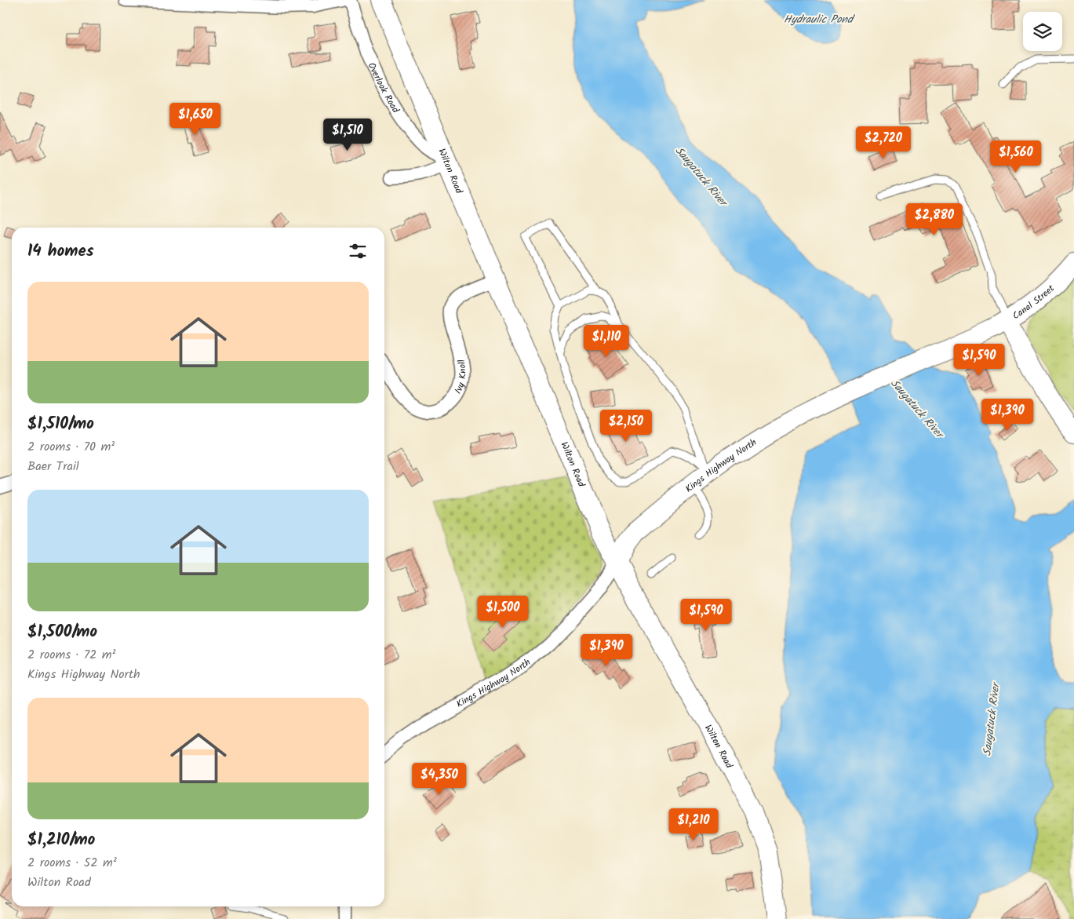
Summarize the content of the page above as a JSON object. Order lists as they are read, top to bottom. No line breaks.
{"streets":{"main road":["Wilton Road","Canal Street","Kings Highway North"],"street":["Overlook Road","Ivy Knoll"]},"crossings":[["Overlook Road","Wilton Road"],["Wilton Road","Ivy Knoll"],["Wilton Road","Kings Highway North"],["Canal Street","Kings Highway North"]],"water":["Hydraulic Pond","Saugatuck River"],"page":{"price":["$1,650","$1,510","$2,720","$1,560","$2,880","$1,110","$1,590","$1,390","$2,150","$1,500","$1,590","$1,390","$4,350","$1,210"],"heading":"14 homes","list":[{"name":"$1,510/mo","note":"2 rooms · 70 m² · Baer Trail"},{"name":"$1,500/mo","note":"2 rooms · 72 m² · Kings Highway North"},{"name":"$1,210/mo","note":"2 rooms · 52 m² · Wilton Road"}]}}
